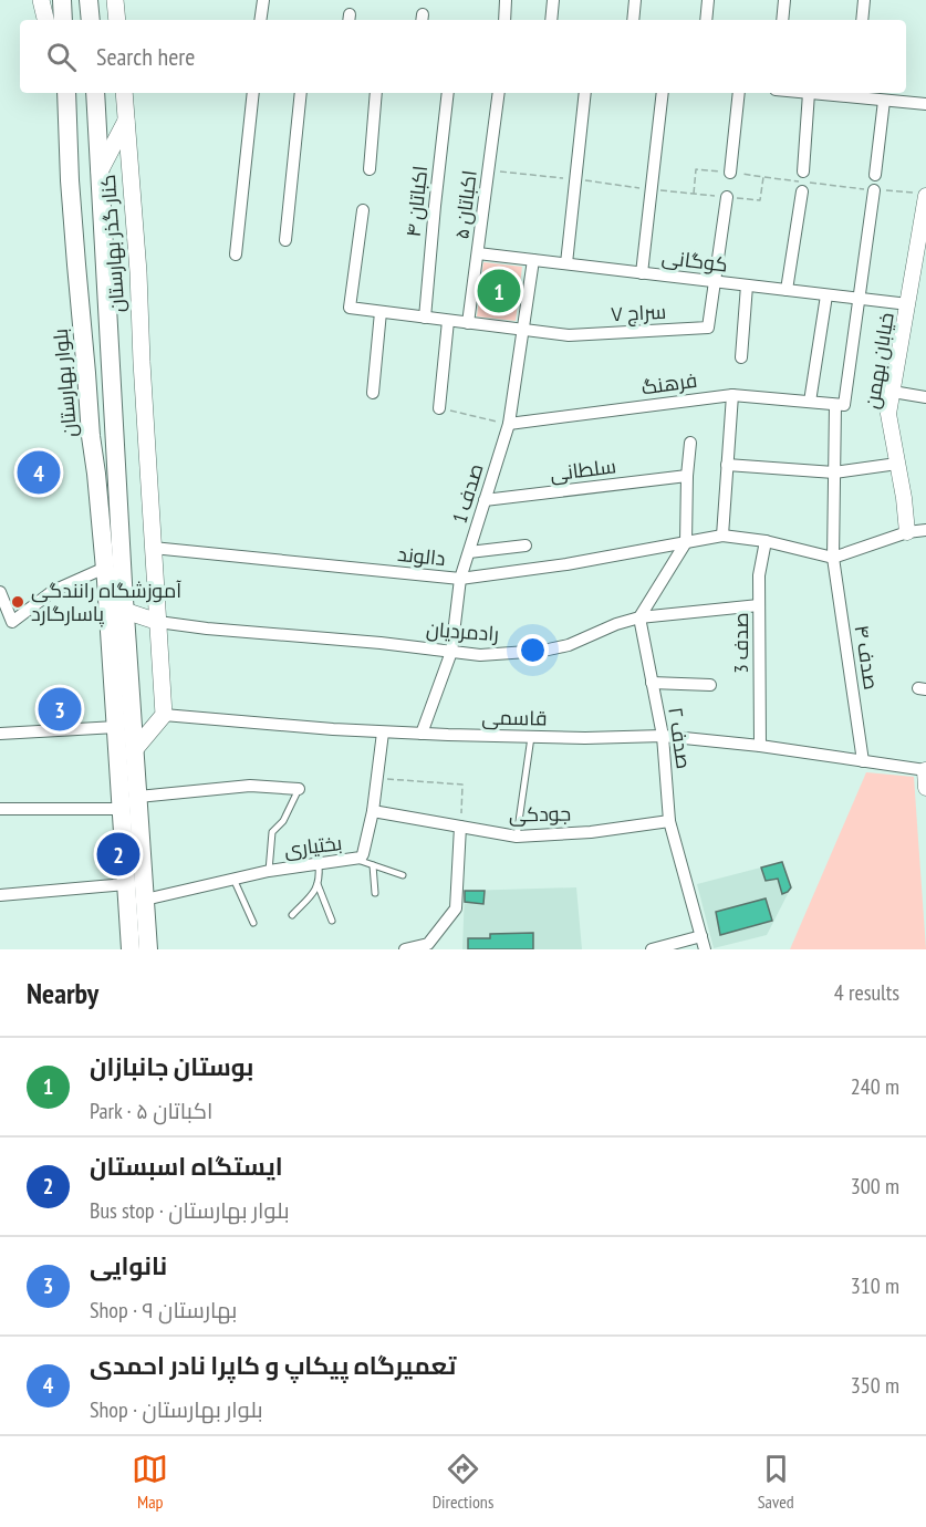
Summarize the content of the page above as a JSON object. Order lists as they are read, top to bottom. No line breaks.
{"streets":{"main road":["کنار گذر بهارستان","بلوار بهارستان"],"street":["اکباتان ۴","اکباتان ۵","کوگانی","سراج ۷","خیابان بهمن","فرهنگ","سلطانی","صدف 1","دالوند","رادمردیان","صدف 3","صدف ۴","قاسمی","صدف ۲","جودکی","بختیاری"]},"crossings":[["اکباتان ۵","کوگانی"],["کنار گذر بهارستان","دالوند"],["کنار گذر بهارستان","رادمردیان"],["کنار گذر بهارستان","قاسمی"],["کوگانی","سراج ۷"],["کوگانی","خیابان بهمن"],["کوگانی","صدف 1"],["سراج ۷","صدف 1"],["فرهنگ","صدف 1"],["فرهنگ","صدف ۴"],["سلطانی","صدف 1"],["صدف 1","دالوند"],["صدف 1","رادمردیان"],["صدف 1","قاسمی"],["دالوند","صدف 3"],["دالوند","صدف ۴"],["رادمردیان","صدف 3"],["رادمردیان","صدف ۲"],["صدف 3","قاسمی"],["صدف ۴","قاسمی"],["قاسمی","صدف ۲"],["قاسمی","بختیاری"],["صدف ۲","جودکی"],["جودکی","بختیاری"]],"places":["آموزشگاه رانندگی پاسارگارد"],"page":{"search":"Search here","pins":["1","4","3","2"],"heading":["Nearby","4 results"],"list":[{"mark":"1","name":"بوستان جانبازان","note":"Park · اکباتان ۵","value":"240 m"},{"mark":"2","name":"ایستگاه اسبستان","note":"Bus stop · بلوار بهارستان","value":"300 m"},{"mark":"3","name":"نانوایی","note":"Shop · بهارستان ۹","value":"310 m"},{"mark":"4","name":"تعمیرگاه پیکاپ و کاپرا نادر احمدی","note":"Shop · بلوار بهارستان","value":"350 m"}],"nav":["Map","Directions","Saved"]}}
